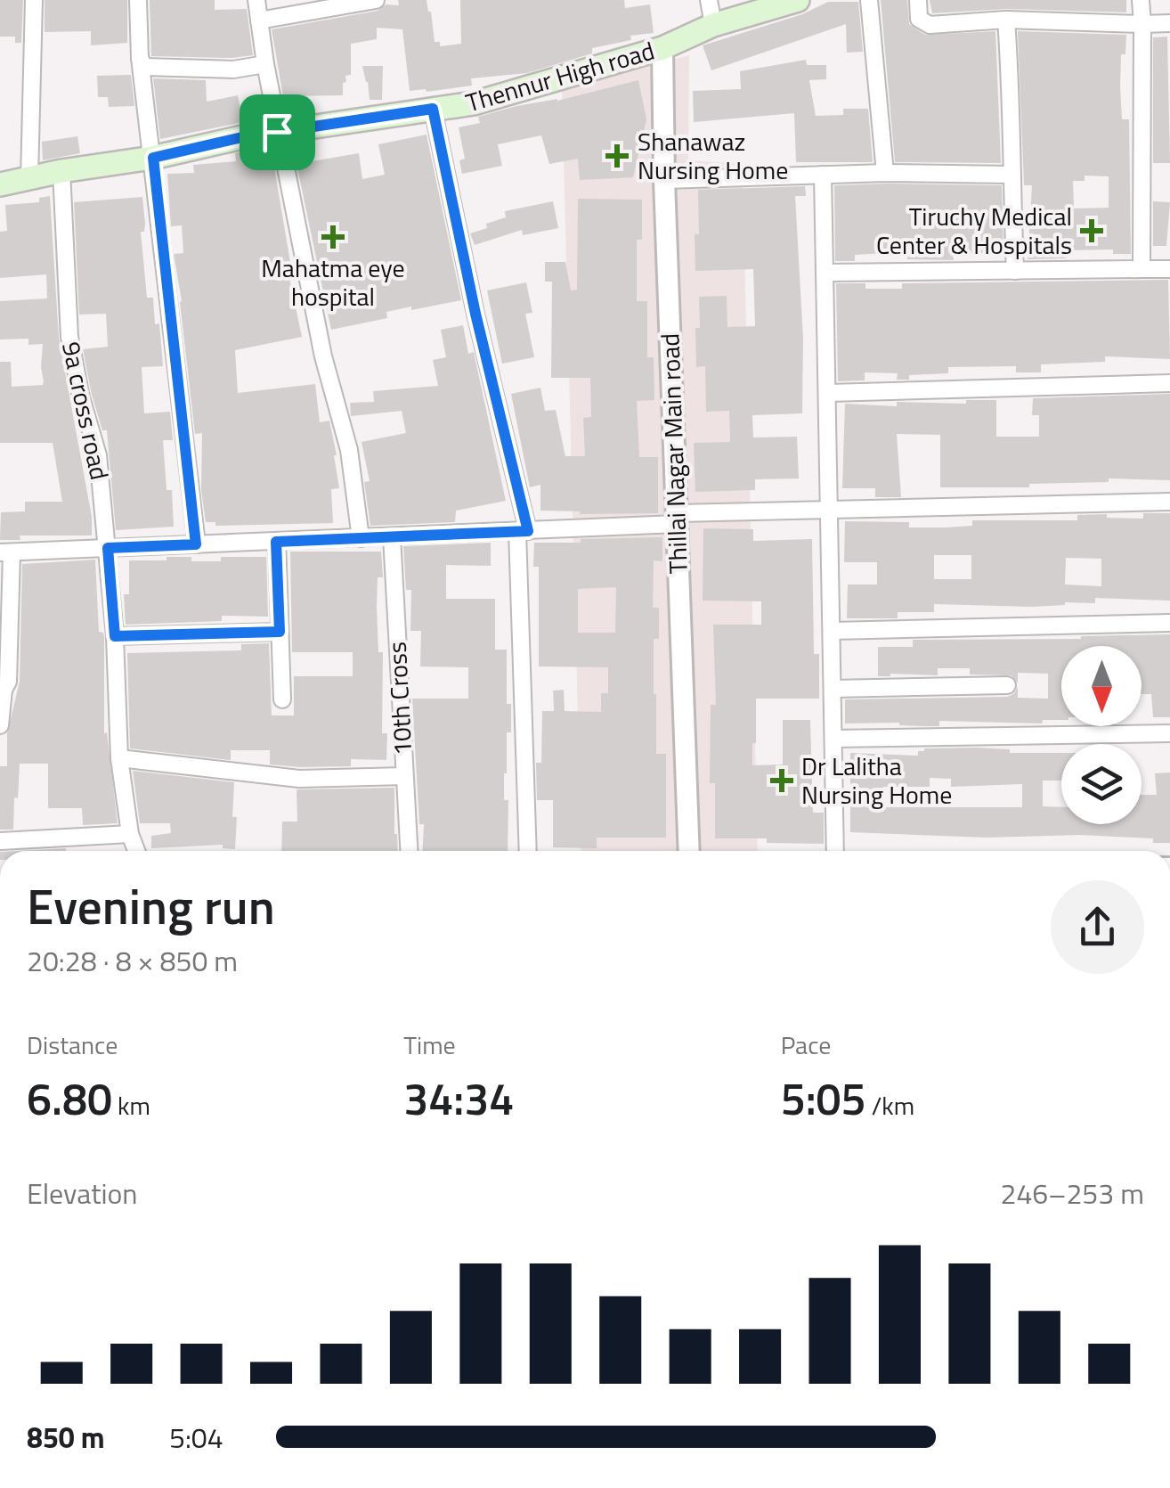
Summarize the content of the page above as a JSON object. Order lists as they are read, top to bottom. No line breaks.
{"streets":{"main road":["Thennur High road"],"street":["9a cross road","Thillai Nagar Main road","10th Cross"]},"crossings":[["Thennur High road","9a cross road"],["Thennur High road","Thillai Nagar Main road"]],"places":{"health":["Shanawaz Nursing Home","Tiruchy Medical Center & Hospitals","Mahatma eye hospital","Dr Lalitha Nursing Home"]},"north":"bottom","page":{"heading":["Evening run","20:28 · 8 × 850 m"],"stats":[["Distance","6.80 km"],["Time","34:34"],["Pace","5:05 /km"]],"chart":["Elevation","246–253 m"],"list":[{"name":"850 m","note":"5:04"}]}}
